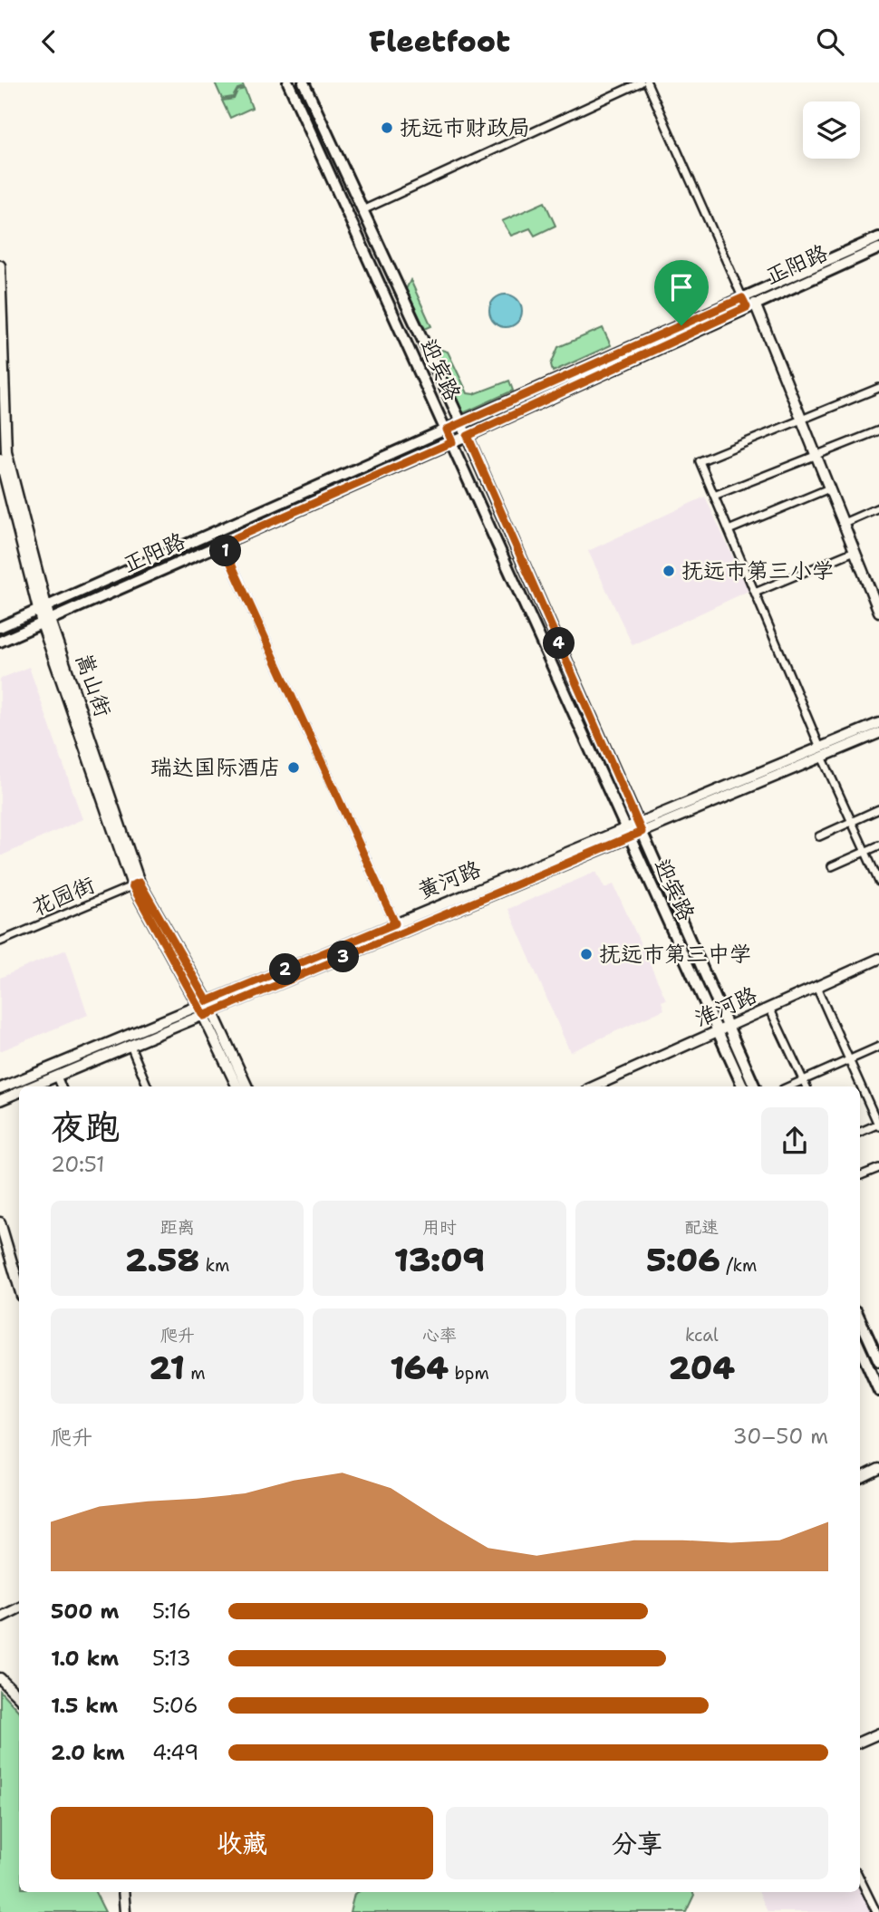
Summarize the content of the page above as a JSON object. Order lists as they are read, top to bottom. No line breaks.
{"streets":{"main road":["正阳路","迎宾路","嵩山街","黄河路","淮河路"],"street":["花园街"]},"crossings":[["正阳路","迎宾路"],["正阳路","嵩山街"],["迎宾路","黄河路"],["迎宾路","淮河路"],["嵩山街","黄河路"],["嵩山街","花园街"]],"places":["抚远市财政局","抚远市第三小学","瑞达国际酒店","抚远市第三中学"],"page":{"header":"Fleetfoot","pins":["1","4","3","2"],"heading":["夜跑","20:51"],"stats":[["距离","2.58 km"],["用时","13:09"],["配速","5:06 /km"],["爬升","21 m"],["心率","164 bpm"],["kcal","204"]],"chart":["爬升","30–50 m"],"list":[{"name":"500 m","note":"5:16"},{"name":"1.0 km","note":"5:13"},{"name":"1.5 km","note":"5:06"},{"name":"2.0 km","note":"4:49"}],"buttons":["收藏","分享"]}}
